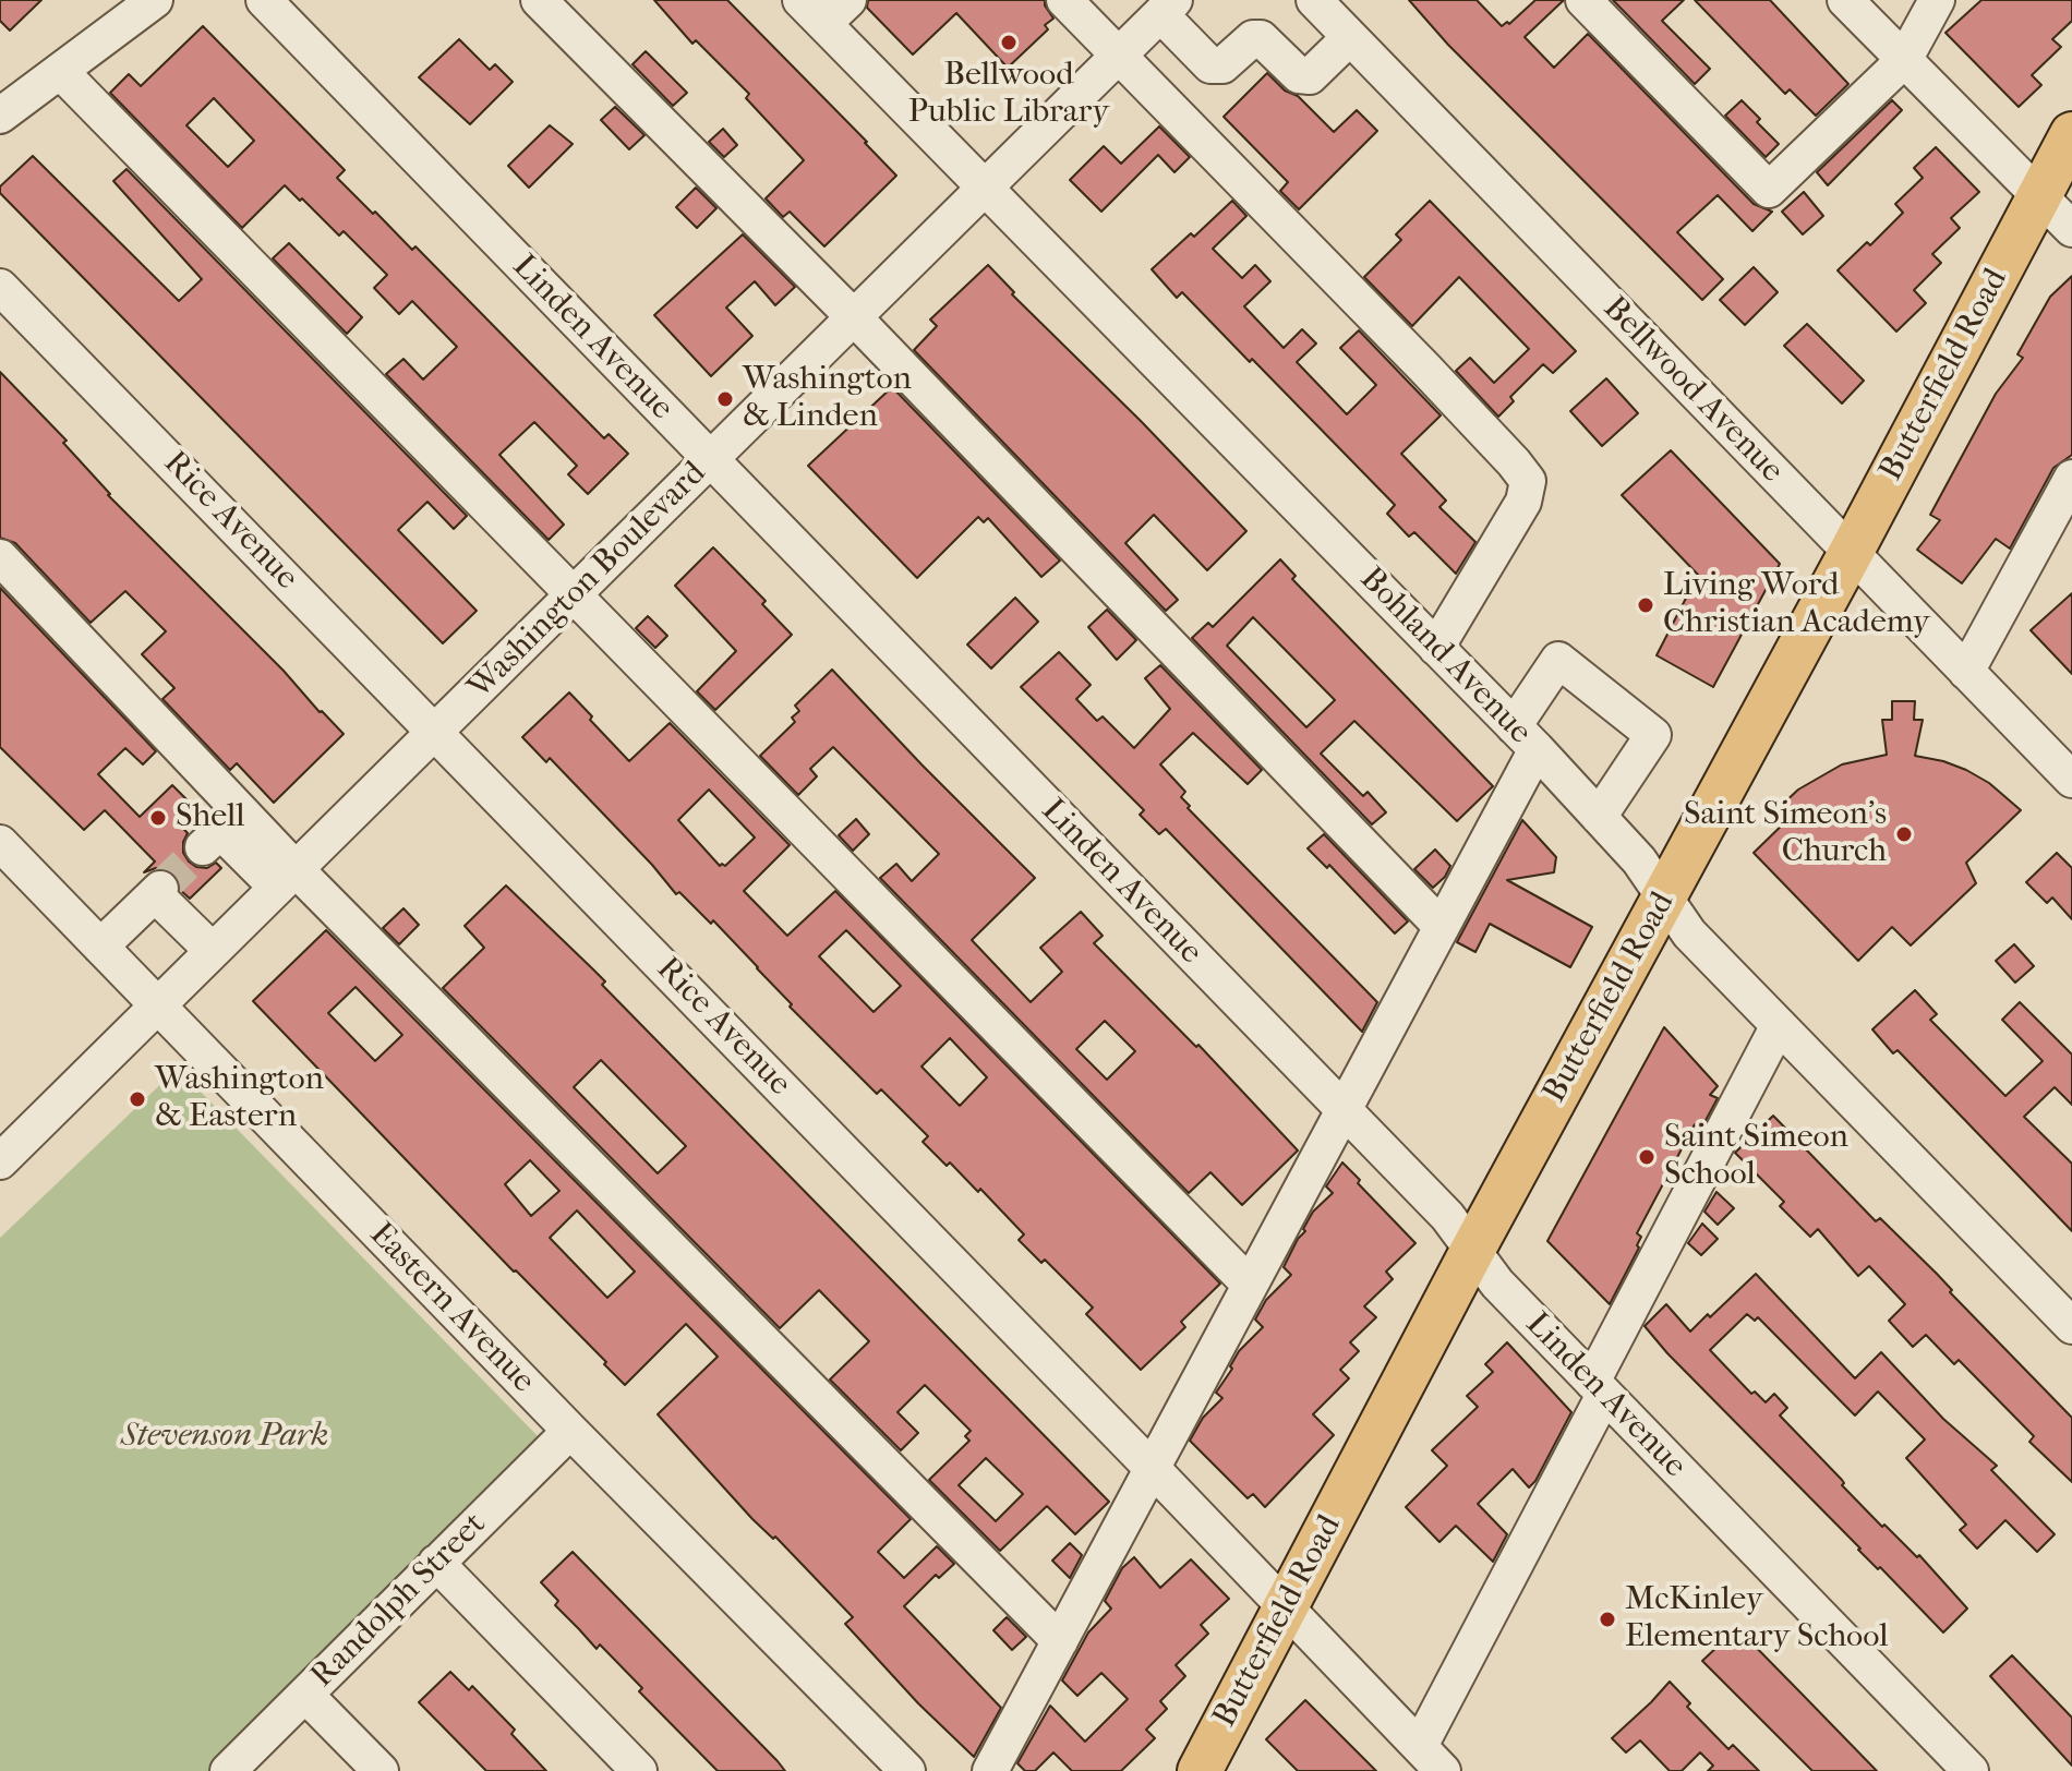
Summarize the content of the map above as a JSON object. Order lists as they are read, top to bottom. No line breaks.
{"streets":{"main road":["Butterfield Road"],"street":["Linden Avenue","Bellwood Avenue","Rice Avenue","Washington Boulevard","Bohland Avenue","Eastern Avenue","Randolph Street"]},"crossings":[["Linden Avenue","Butterfield Road"],["Linden Avenue","Washington Boulevard"],["Butterfield Road","Bellwood Avenue"],["Butterfield Road","Rice Avenue"],["Butterfield Road","Bohland Avenue"],["Rice Avenue","Washington Boulevard"],["Washington Boulevard","Bohland Avenue"],["Washington Boulevard","Eastern Avenue"],["Eastern Avenue","Randolph Street"]],"parks":["Stevenson Park"],"places":["Bellwood Public Library","Washington & Linden","Living Word Christian Academy","Shell","Saint Simeon's Church","Washington & Eastern","Saint Simeon School","McKinley Elementary School"]}
